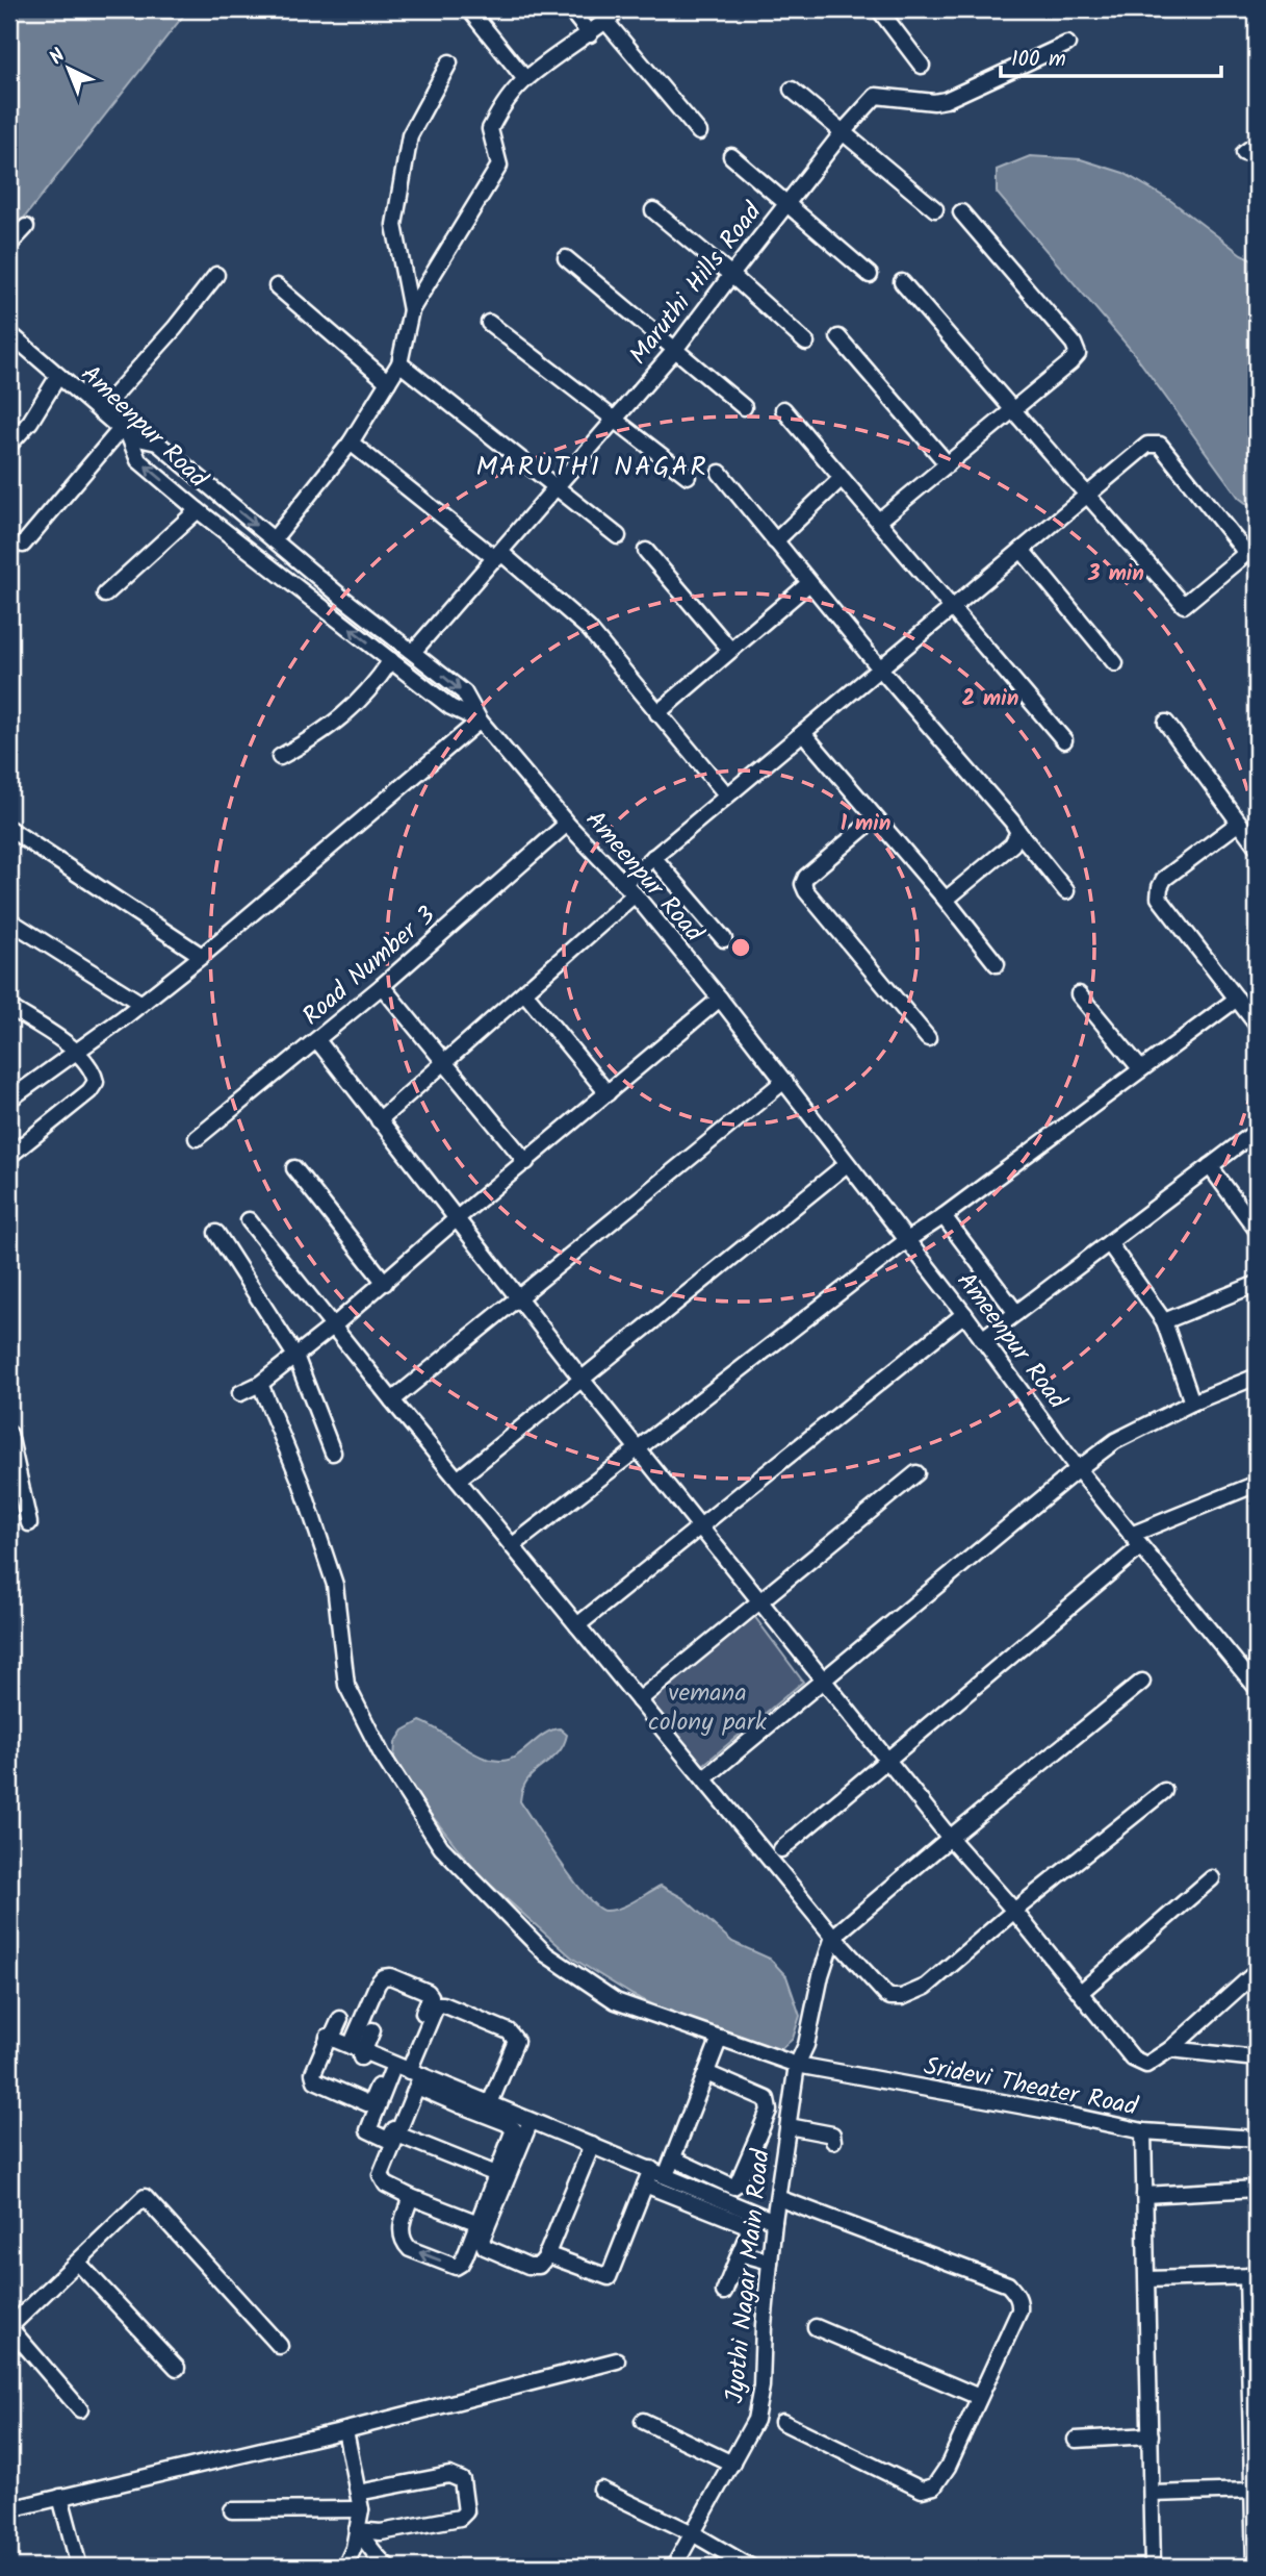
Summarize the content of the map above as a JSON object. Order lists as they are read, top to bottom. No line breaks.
{"streets":{"street":["Maruthi Hills Road","Ameenpur Road","Road Number 3","Sridevi Theater Road","Jyothi Nagar Main Road"]},"crossings":[["Ameenpur Road","Road Number 3"],["Sridevi Theater Road","Jyothi Nagar Main Road"]],"districts":["MARUTHI NAGAR"],"parks":["vemana colony park"],"scale_bar":"100 m","north":"top left","rings":["3 min","2 min","1 min"]}
